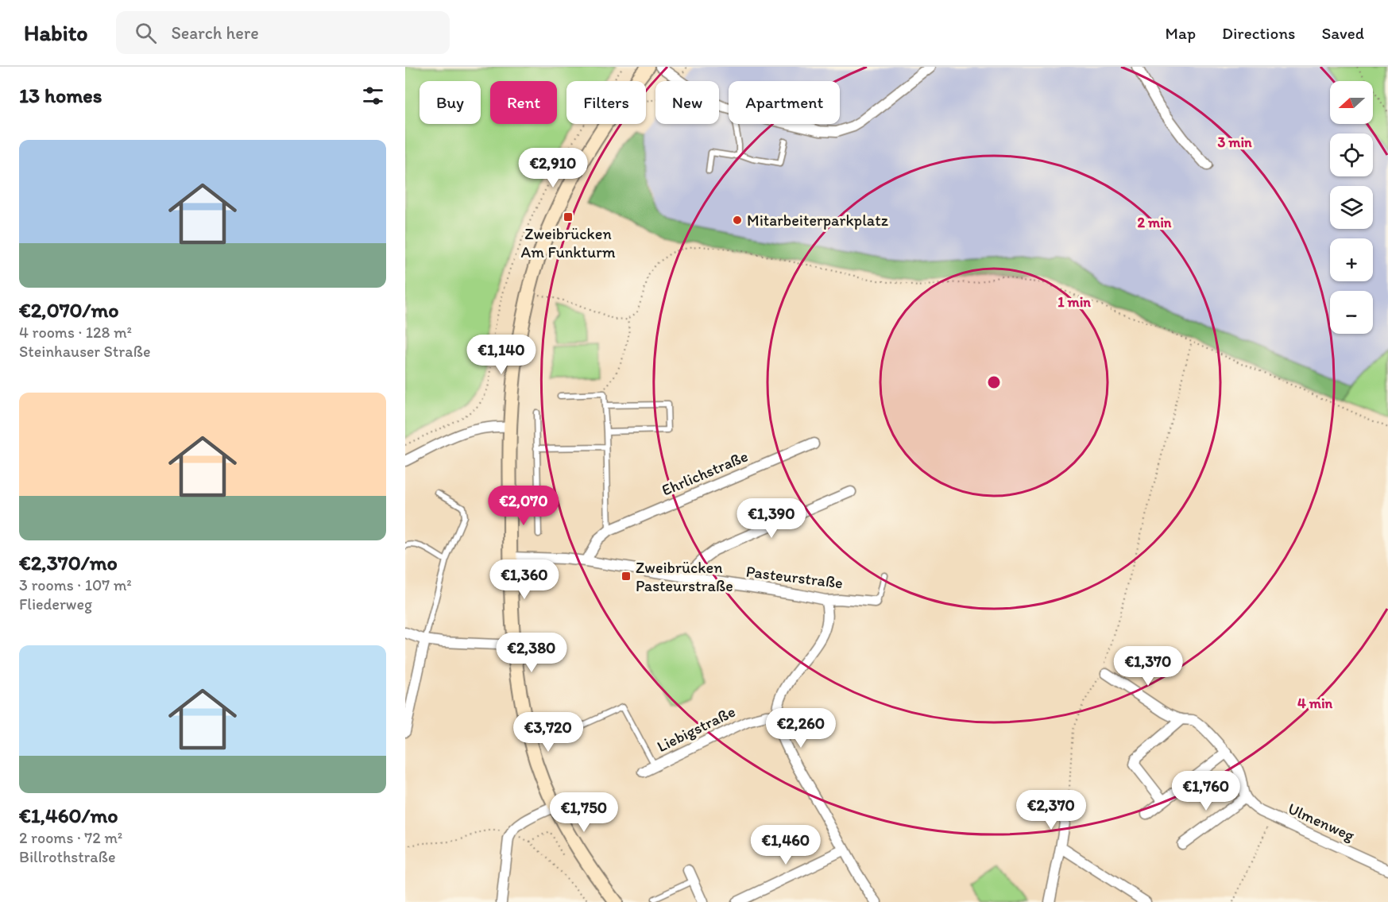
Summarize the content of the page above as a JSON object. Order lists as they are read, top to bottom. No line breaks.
{"streets":{"street":["Ehrlichstraße","Pasteurstraße","Liebigstraße","Ulmenweg"]},"crossings":[["Ehrlichstraße","Pasteurstraße"]],"places":{"transit":["Zweibrücken Am Funkturm","Zweibrücken Pasteurstraße"],"other":["Mitarbeiterparkplatz"]},"north":"left","page":{"header":"Habito","search":"Search here","nav":["Map","Directions","Saved"],"heading":"13 homes","map_buttons":["+","−"],"chip":["Buy","Rent","Filters","New","Apartment"],"list":[{"name":"€2,070/mo","note":"4 rooms · 128 m² · Steinhauser Straße"},{"name":"€2,370/mo","note":"3 rooms · 107 m² · Fliederweg"},{"name":"€1,460/mo","note":"2 rooms · 72 m² · Billrothstraße"}],"price":["€2,910","€1,140","€2,070","€1,390","€1,360","€2,380","€1,370","€2,260","€3,720","€1,760","€2,370","€1,750","€1,460"]},"rings":["3 min","2 min","1 min","4 min"]}
